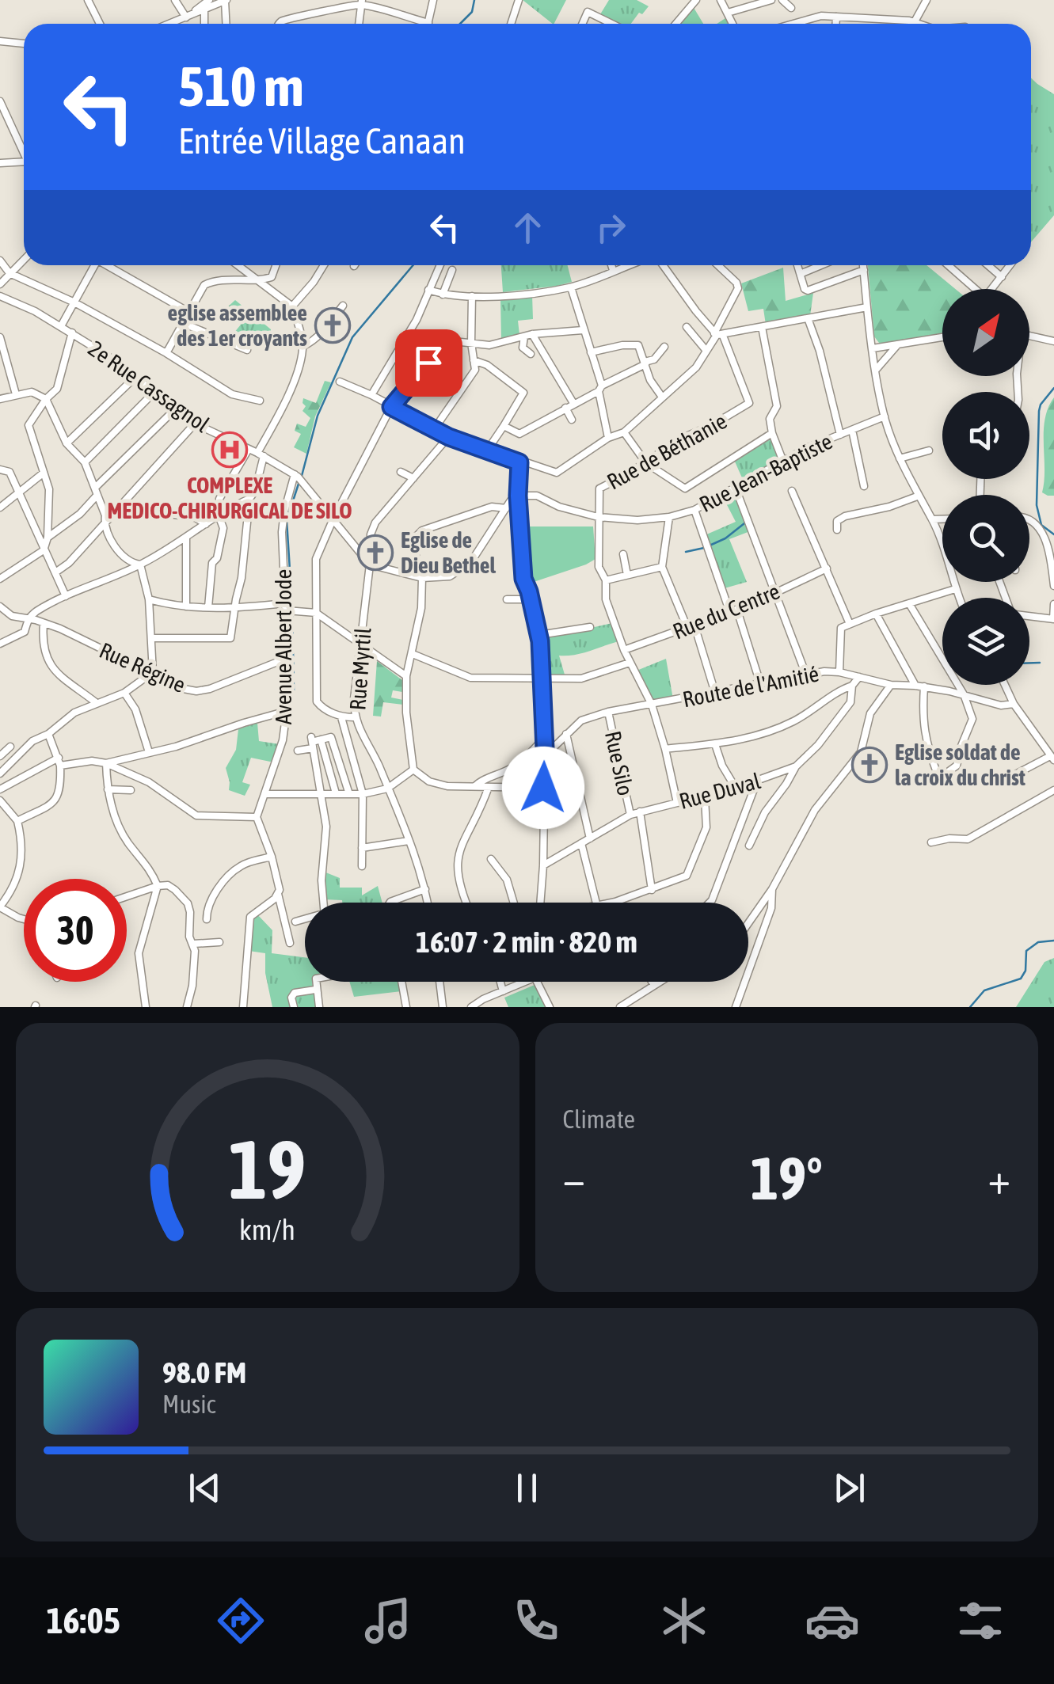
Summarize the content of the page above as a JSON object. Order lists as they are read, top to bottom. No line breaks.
{"streets":{"street":["2e Rue Cassagnol","Rue de Béthanie","Rue Jean-Baptiste","Rue du Centre","Avenue Albert Jode","Rue Régine","Rue Myrtil","Route de l'Amitié","Rue Silo","Rue Duval"]},"crossings":[["2e Rue Cassagnol","Avenue Albert Jode"],["Rue de Béthanie","Rue Jean-Baptiste"],["Rue de Béthanie","Rue du Centre"],["Rue de Béthanie","Route de l'Amitié"],["Rue de Béthanie","Rue Duval"],["Avenue Albert Jode","Rue Régine"],["Route de l'Amitié","Rue Silo"],["Route de l'Amitié","Rue Duval"],["Rue Silo","Rue Duval"]],"places":{"church":["eglise assemblee des 1er croyants","Eglise de Dieu Bethel","Eglise soldat de la croix du christ"],"hospital":["COMPLEXE MEDICO-CHIRURGICAL DE SILO"]},"north":"top right","page":{"turn":["510 m","Entrée Village Canaan"],"limit":"30","trip":"16:07 · 2 min · 820 m","tile":"Climate","heat":["−","19°","+"],"song":["98.0 FM","Music"],"tabs":"16:05","gauge":["19","km/h"]}}
